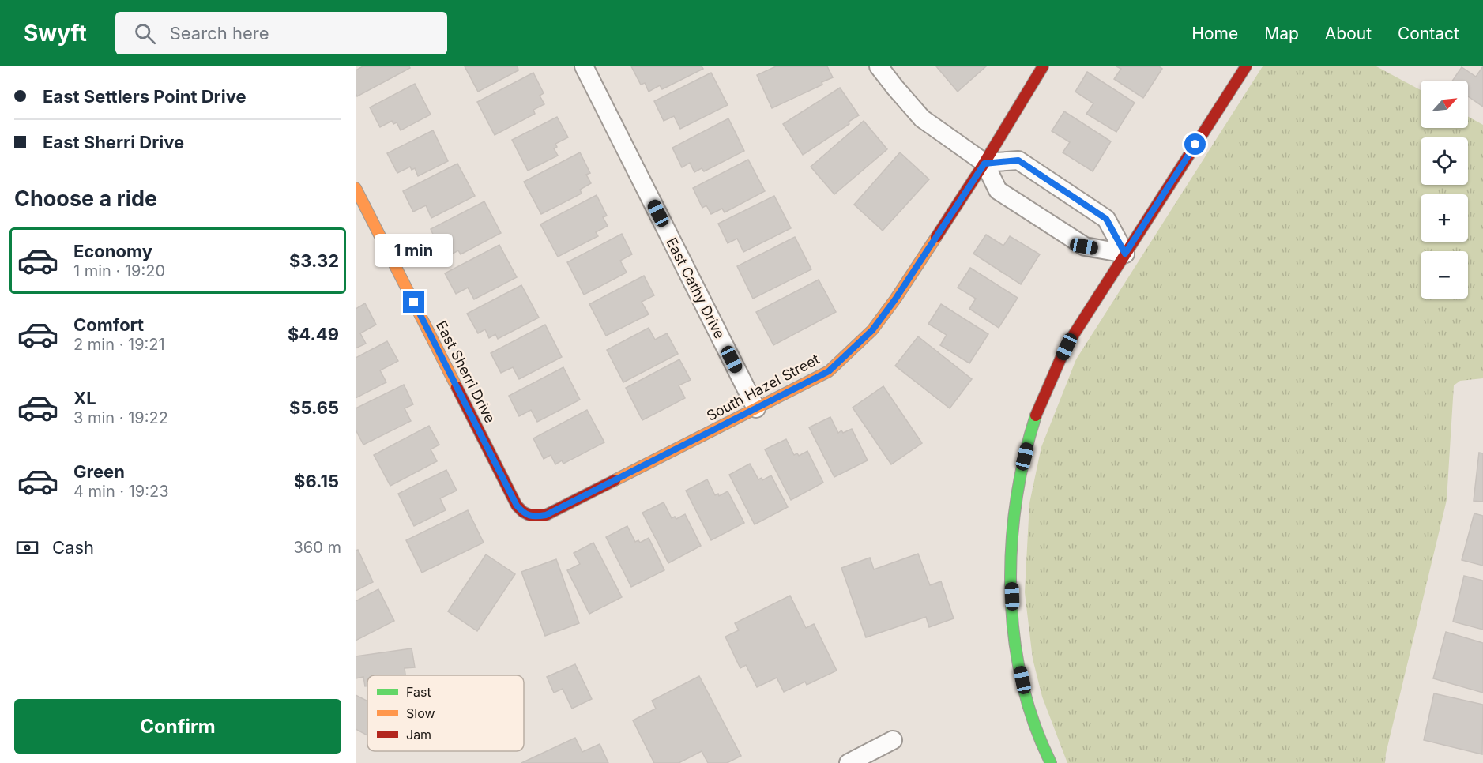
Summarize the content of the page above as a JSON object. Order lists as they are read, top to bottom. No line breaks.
{"streets":{"street":["East Cathy Drive","East Sherri Drive","South Hazel Street"]},"crossings":[["East Cathy Drive","South Hazel Street"],["East Sherri Drive","South Hazel Street"]],"legend":["Fast","Slow","Jam"],"north":"top right","page":{"header":"Swyft","search":"Search here","nav":["Home","Map","About","Contact"],"banner":["East Settlers Point Drive","East Sherri Drive"],"map_buttons":["+","−"],"heading":"Choose a ride","list":[{"name":"Economy","note":"1 min · 19:20","value":"$3.32"},{"name":"Comfort","note":"2 min · 19:21","value":"$4.49"},{"name":"XL","note":"3 min · 19:22","value":"$5.65"},{"name":"Green","note":"4 min · 19:23","value":"$6.15"}],"bubble":"1 min","pay":["Cash","360 m"],"buttons":"Confirm"}}
